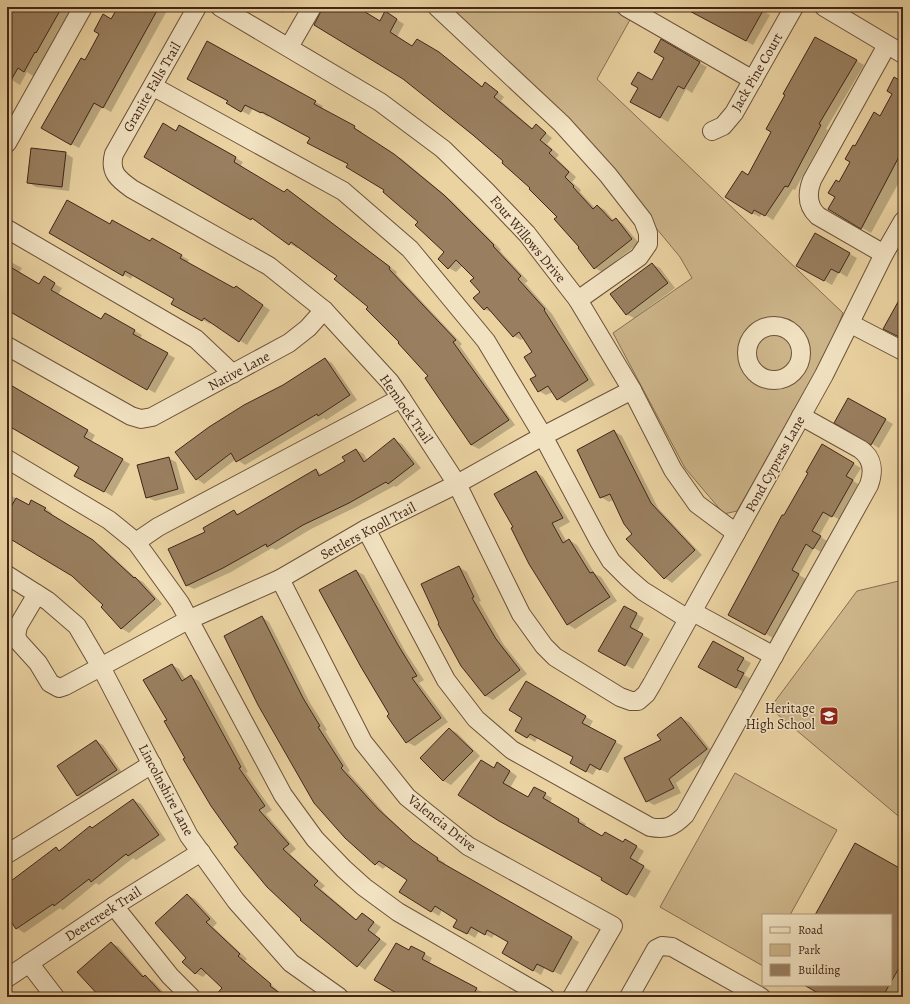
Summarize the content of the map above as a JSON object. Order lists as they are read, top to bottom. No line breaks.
{"streets":{"street":["Jack Pine Court","Granite Falls Trail","Four Willows Drive","Native Lane","Hemlock Trail","Pond Cypress Lane","Settlers Knoll Trail","Lincolnshire Lane","Valencia Drive","Deercreek Trail"]},"crossings":[["Granite Falls Trail","Hemlock Trail"],["Four Willows Drive","Pond Cypress Lane"],["Four Willows Drive","Settlers Knoll Trail"],["Native Lane","Hemlock Trail"],["Hemlock Trail","Pond Cypress Lane"],["Hemlock Trail","Settlers Knoll Trail"],["Settlers Knoll Trail","Lincolnshire Lane"],["Settlers Knoll Trail","Valencia Drive"],["Lincolnshire Lane","Deercreek Trail"]],"places":{"school or university":["Heritage High School"]},"legend":["Road","Park","Building"]}
